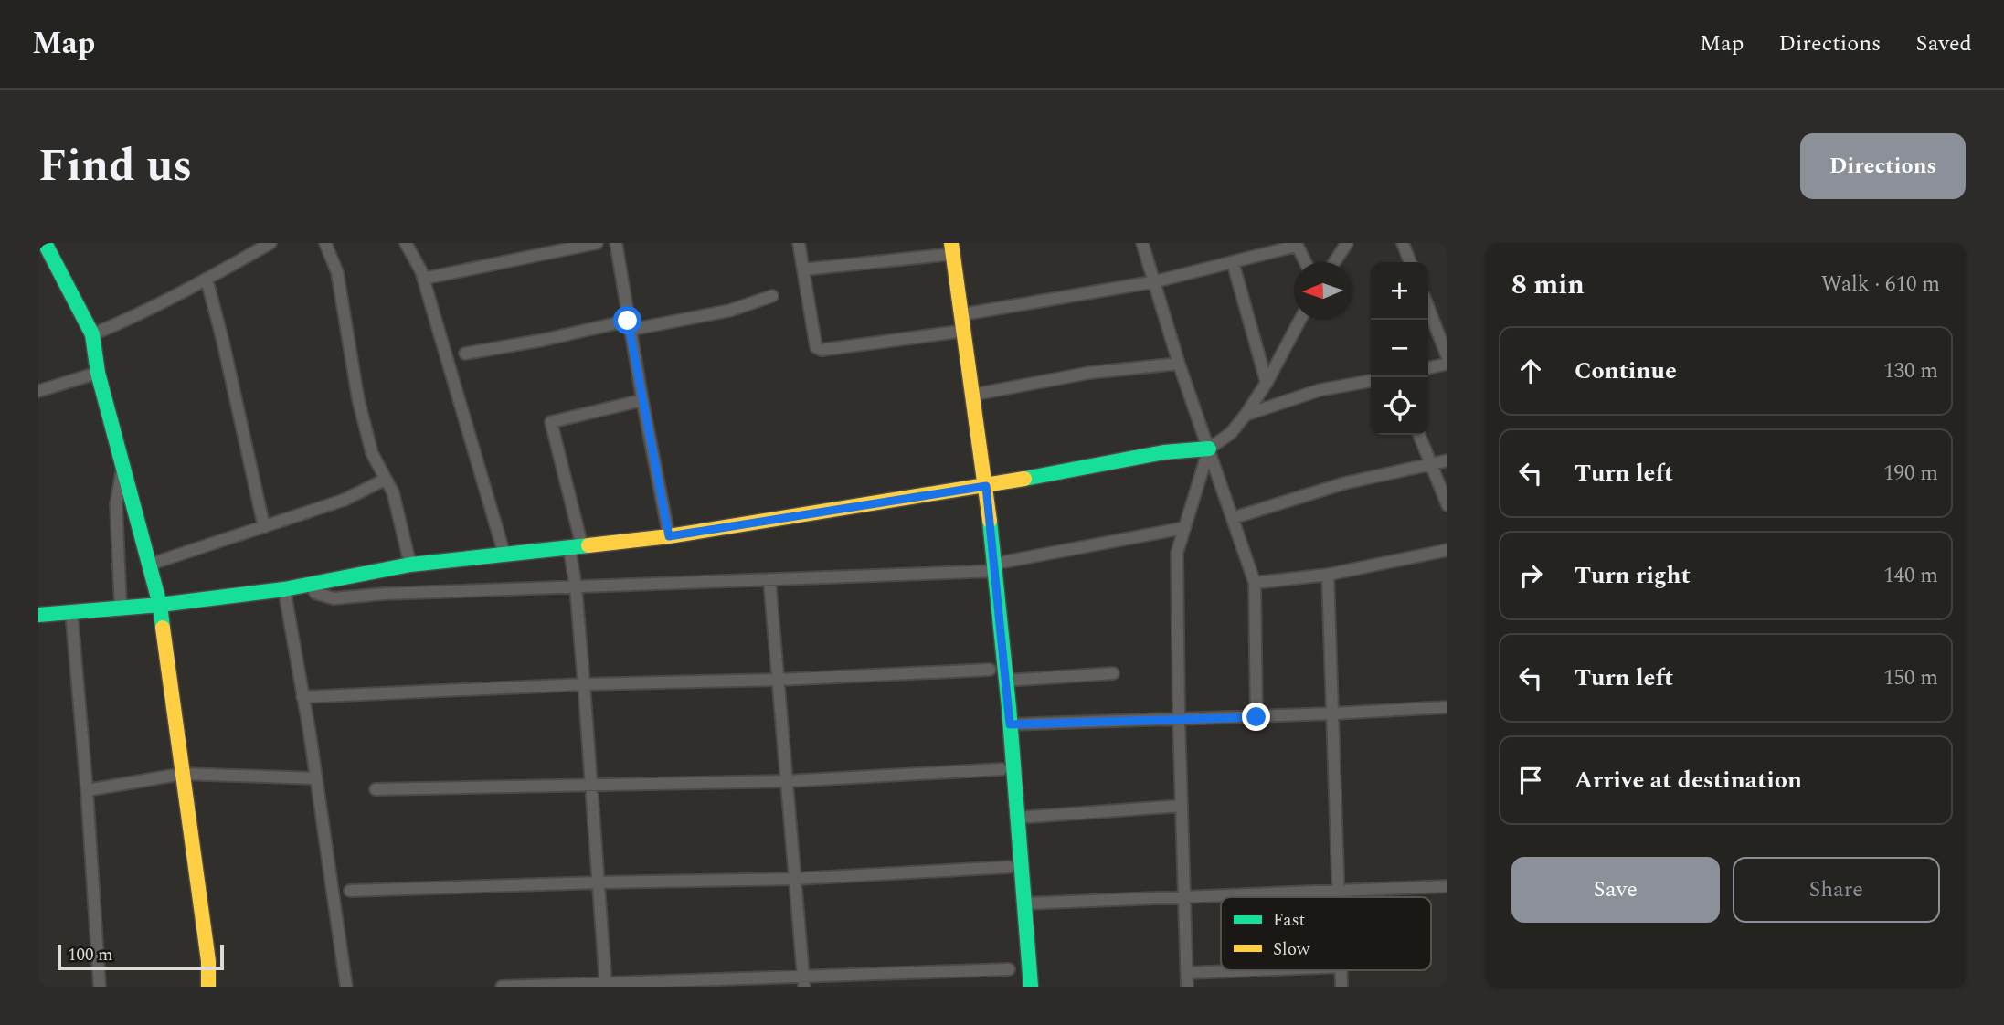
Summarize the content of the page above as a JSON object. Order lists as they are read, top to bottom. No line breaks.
{"legend":["Fast","Slow"],"scale_bar":"100 m","north":"left","page":{"header":"Map","nav":["Map","Directions","Saved"],"title":"Find us","buttons":["Directions",["Save","Share"]],"heading":["8 min","Walk · 610 m"],"map_buttons":["+","−"],"list":[["Continue","130 m"],["Turn left","190 m"],["Turn right","140 m"],["Turn left","150 m"],"Arrive at destination"],"scale":"100 m"}}
